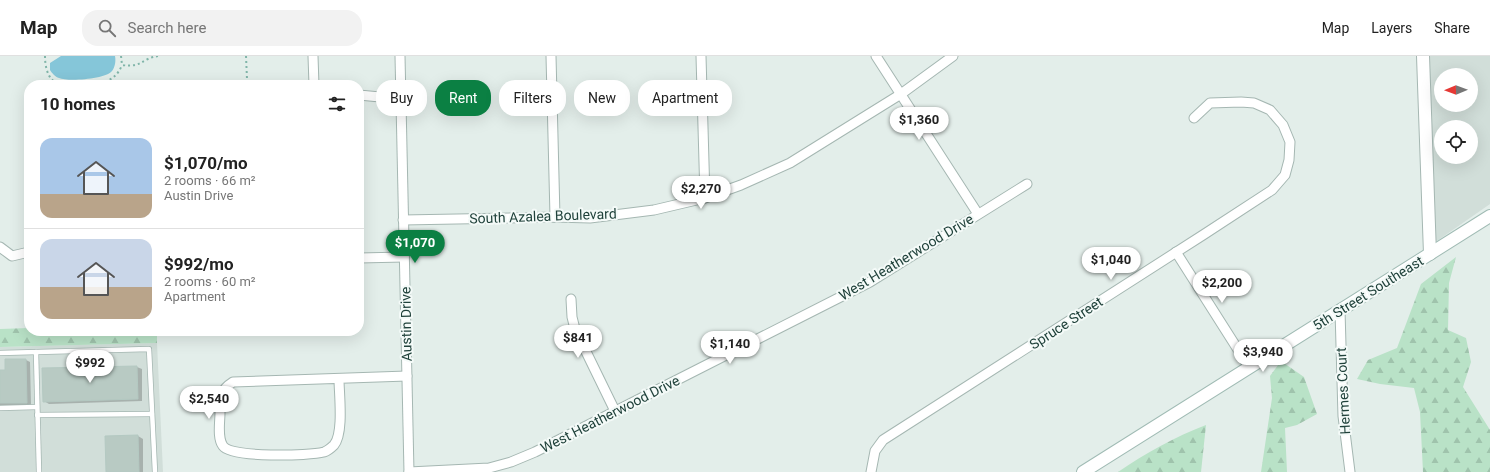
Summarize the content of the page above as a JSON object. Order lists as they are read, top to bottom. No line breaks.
{"streets":{"main road":["5th Street Southeast"],"street":["South Azalea Boulevard","West Heatherwood Drive","Spruce Street","Austin Drive","Hermes Court"]},"crossings":[["South Azalea Boulevard","Austin Drive"],["West Heatherwood Drive","Austin Drive"],["5th Street Southeast","Hermes Court"]],"north":"left","page":{"header":"Map","search":"Search here","nav":["Map","Layers","Share"],"chip":["Buy","Rent","Filters","New","Apartment"],"heading":"10 homes","price":["$1,360","$2,270","$1,070","$1,040","$2,200","$841","$1,140","$3,940","$992","$2,540"],"list":[{"name":"$1,070/mo","note":"2 rooms · 66 m² · Austin Drive"},{"name":"$992/mo","note":"2 rooms · 60 m² · Apartment"}]}}
